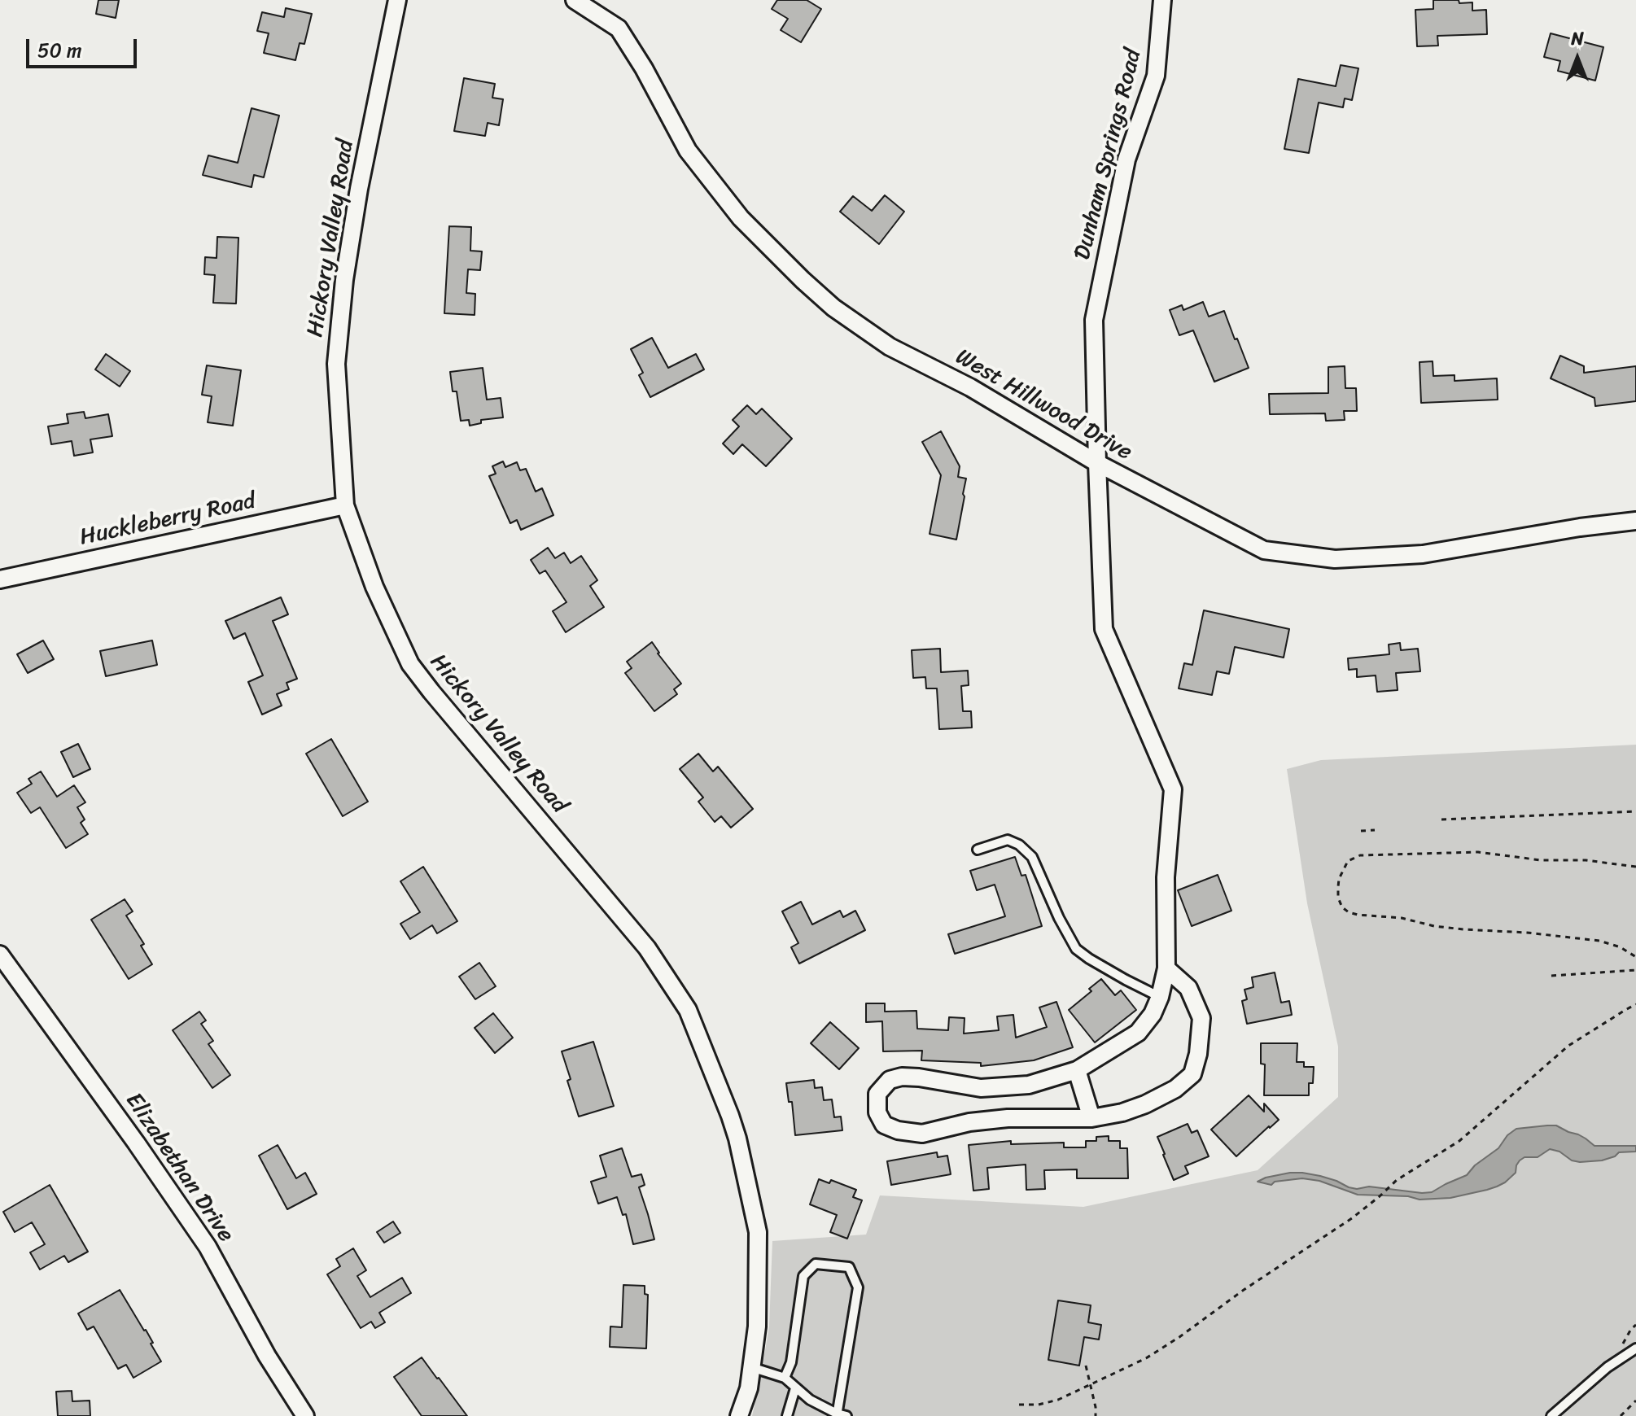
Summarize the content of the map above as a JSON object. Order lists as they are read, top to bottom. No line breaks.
{"streets":{"street":["Dunham Springs Road","Hickory Valley Road","West Hillwood Drive","Huckleberry Road","Elizabethan Drive"]},"crossings":[["Dunham Springs Road","West Hillwood Drive"],["Hickory Valley Road","Huckleberry Road"]],"scale_bar":"50 m","north":"top"}
